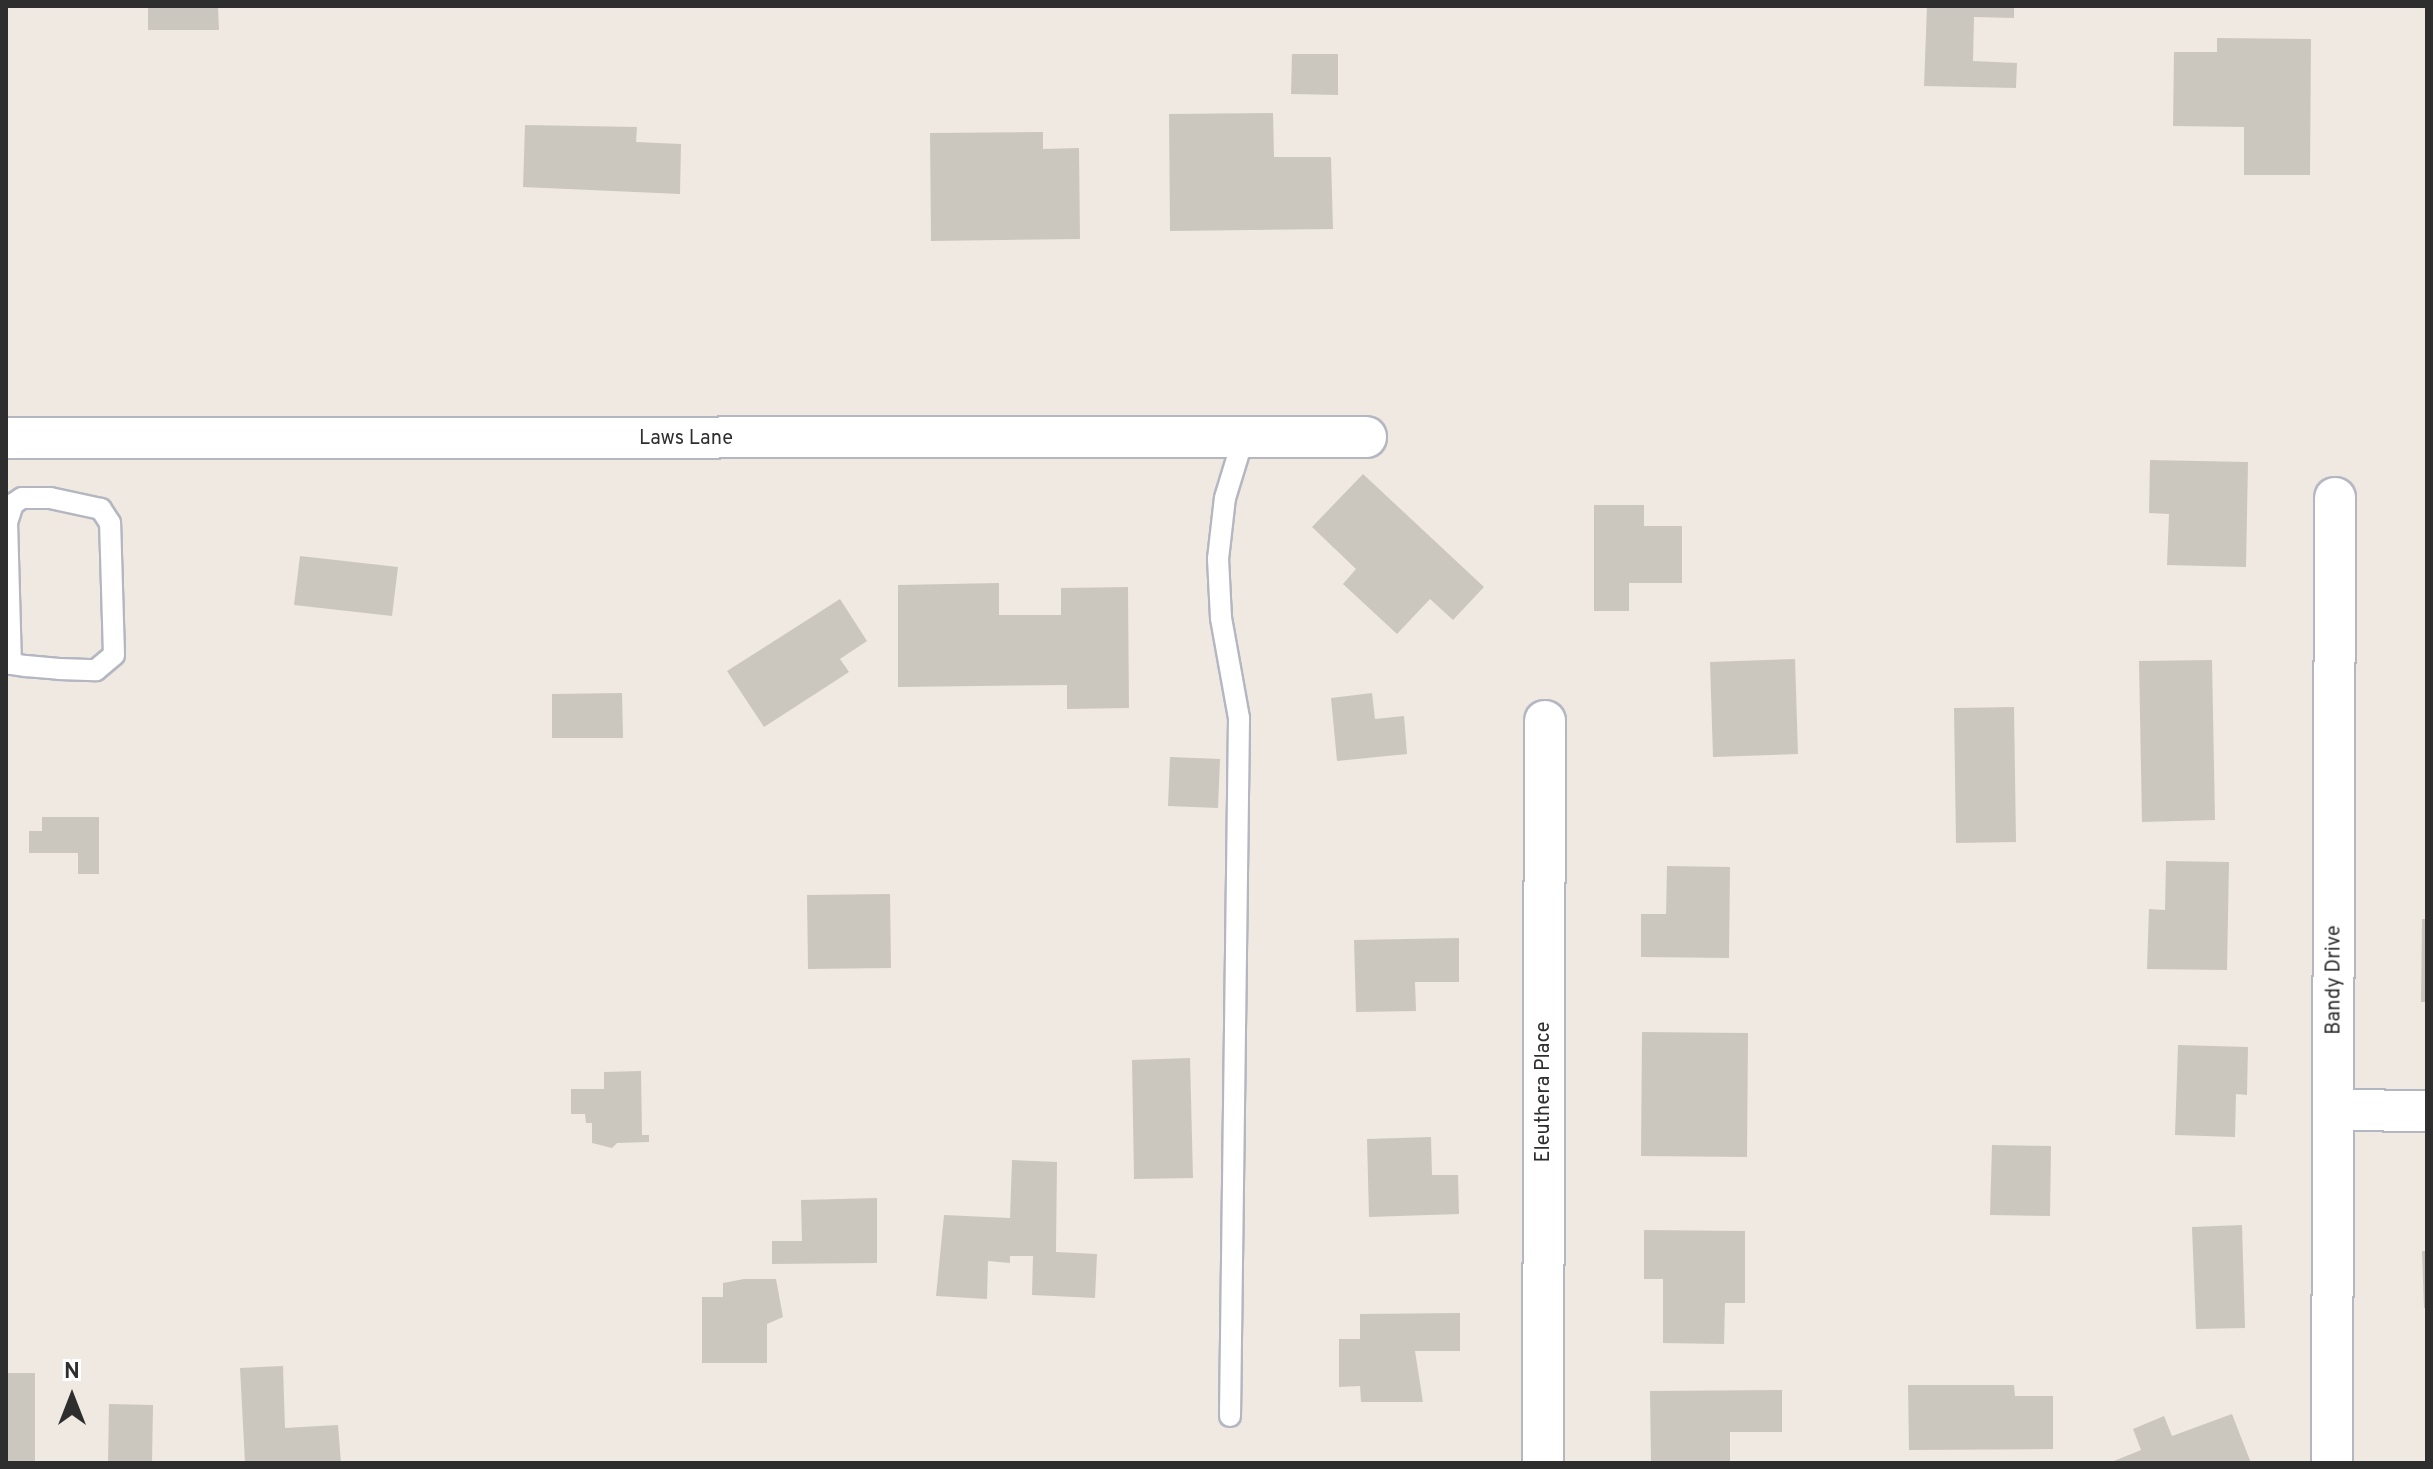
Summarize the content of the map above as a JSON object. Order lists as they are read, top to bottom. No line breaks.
{"streets":{"street":["Laws Lane","Bandy Drive","Eleuthera Place"]},"north":"top"}
